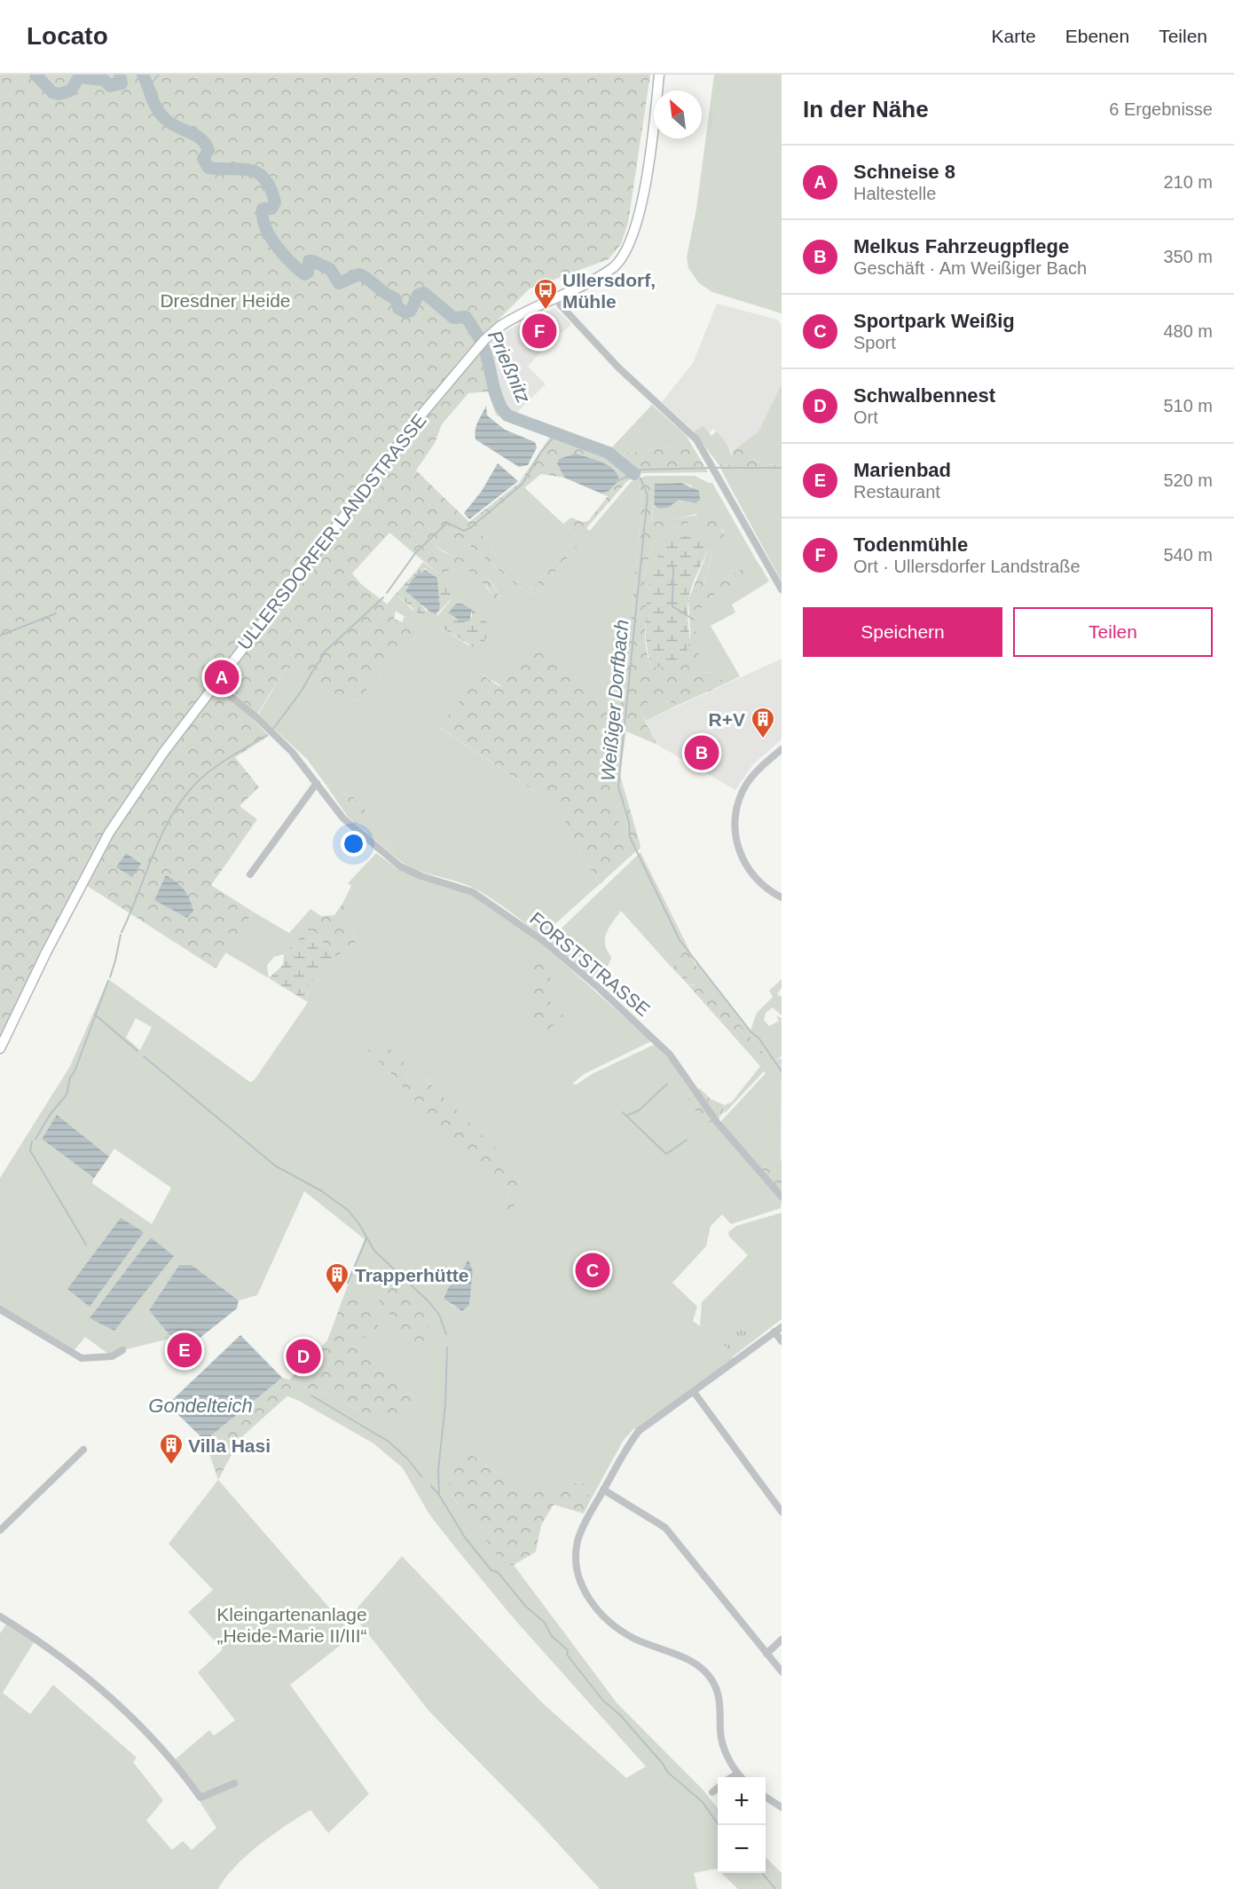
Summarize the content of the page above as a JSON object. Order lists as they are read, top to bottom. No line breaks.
{"streets":{"main road":["ULLERSDORFER LANDSTRASSE"],"street":["FORSTSTRASSE"]},"crossings":[["ULLERSDORFER LANDSTRASSE","FORSTSTRASSE"]],"water":["Prießnitz","Weißiger Dorfbach","Gondelteich"],"parks":["Dresdner Heide","Kleingartenanlage „Heide-Marie II/III“"],"places":{"bus stop":["Ullersdorf, Mühle"],"building":["R+V","Trapperhütte","Villa Hasi"]},"north":"top left","page":{"header":"Locato","nav":["Karte","Ebenen","Teilen"],"heading":["In der Nähe","6 Ergebnisse"],"list":[{"mark":"A","name":"Schneise 8","note":"Haltestelle","value":"210 m"},{"mark":"B","name":"Melkus Fahrzeugpflege","note":"Geschäft · Am Weißiger Bach","value":"350 m"},{"mark":"C","name":"Sportpark Weißig","note":"Sport","value":"480 m"},{"mark":"D","name":"Schwalbennest","note":"Ort","value":"510 m"},{"mark":"E","name":"Marienbad","note":"Restaurant","value":"520 m"},{"mark":"F","name":"Todenmühle","note":"Ort · Ullersdorfer Landstraße","value":"540 m"}],"pins":["F","A","B","C","E","D"],"buttons":["Speichern","Teilen"],"map_buttons":["+","−"]}}
